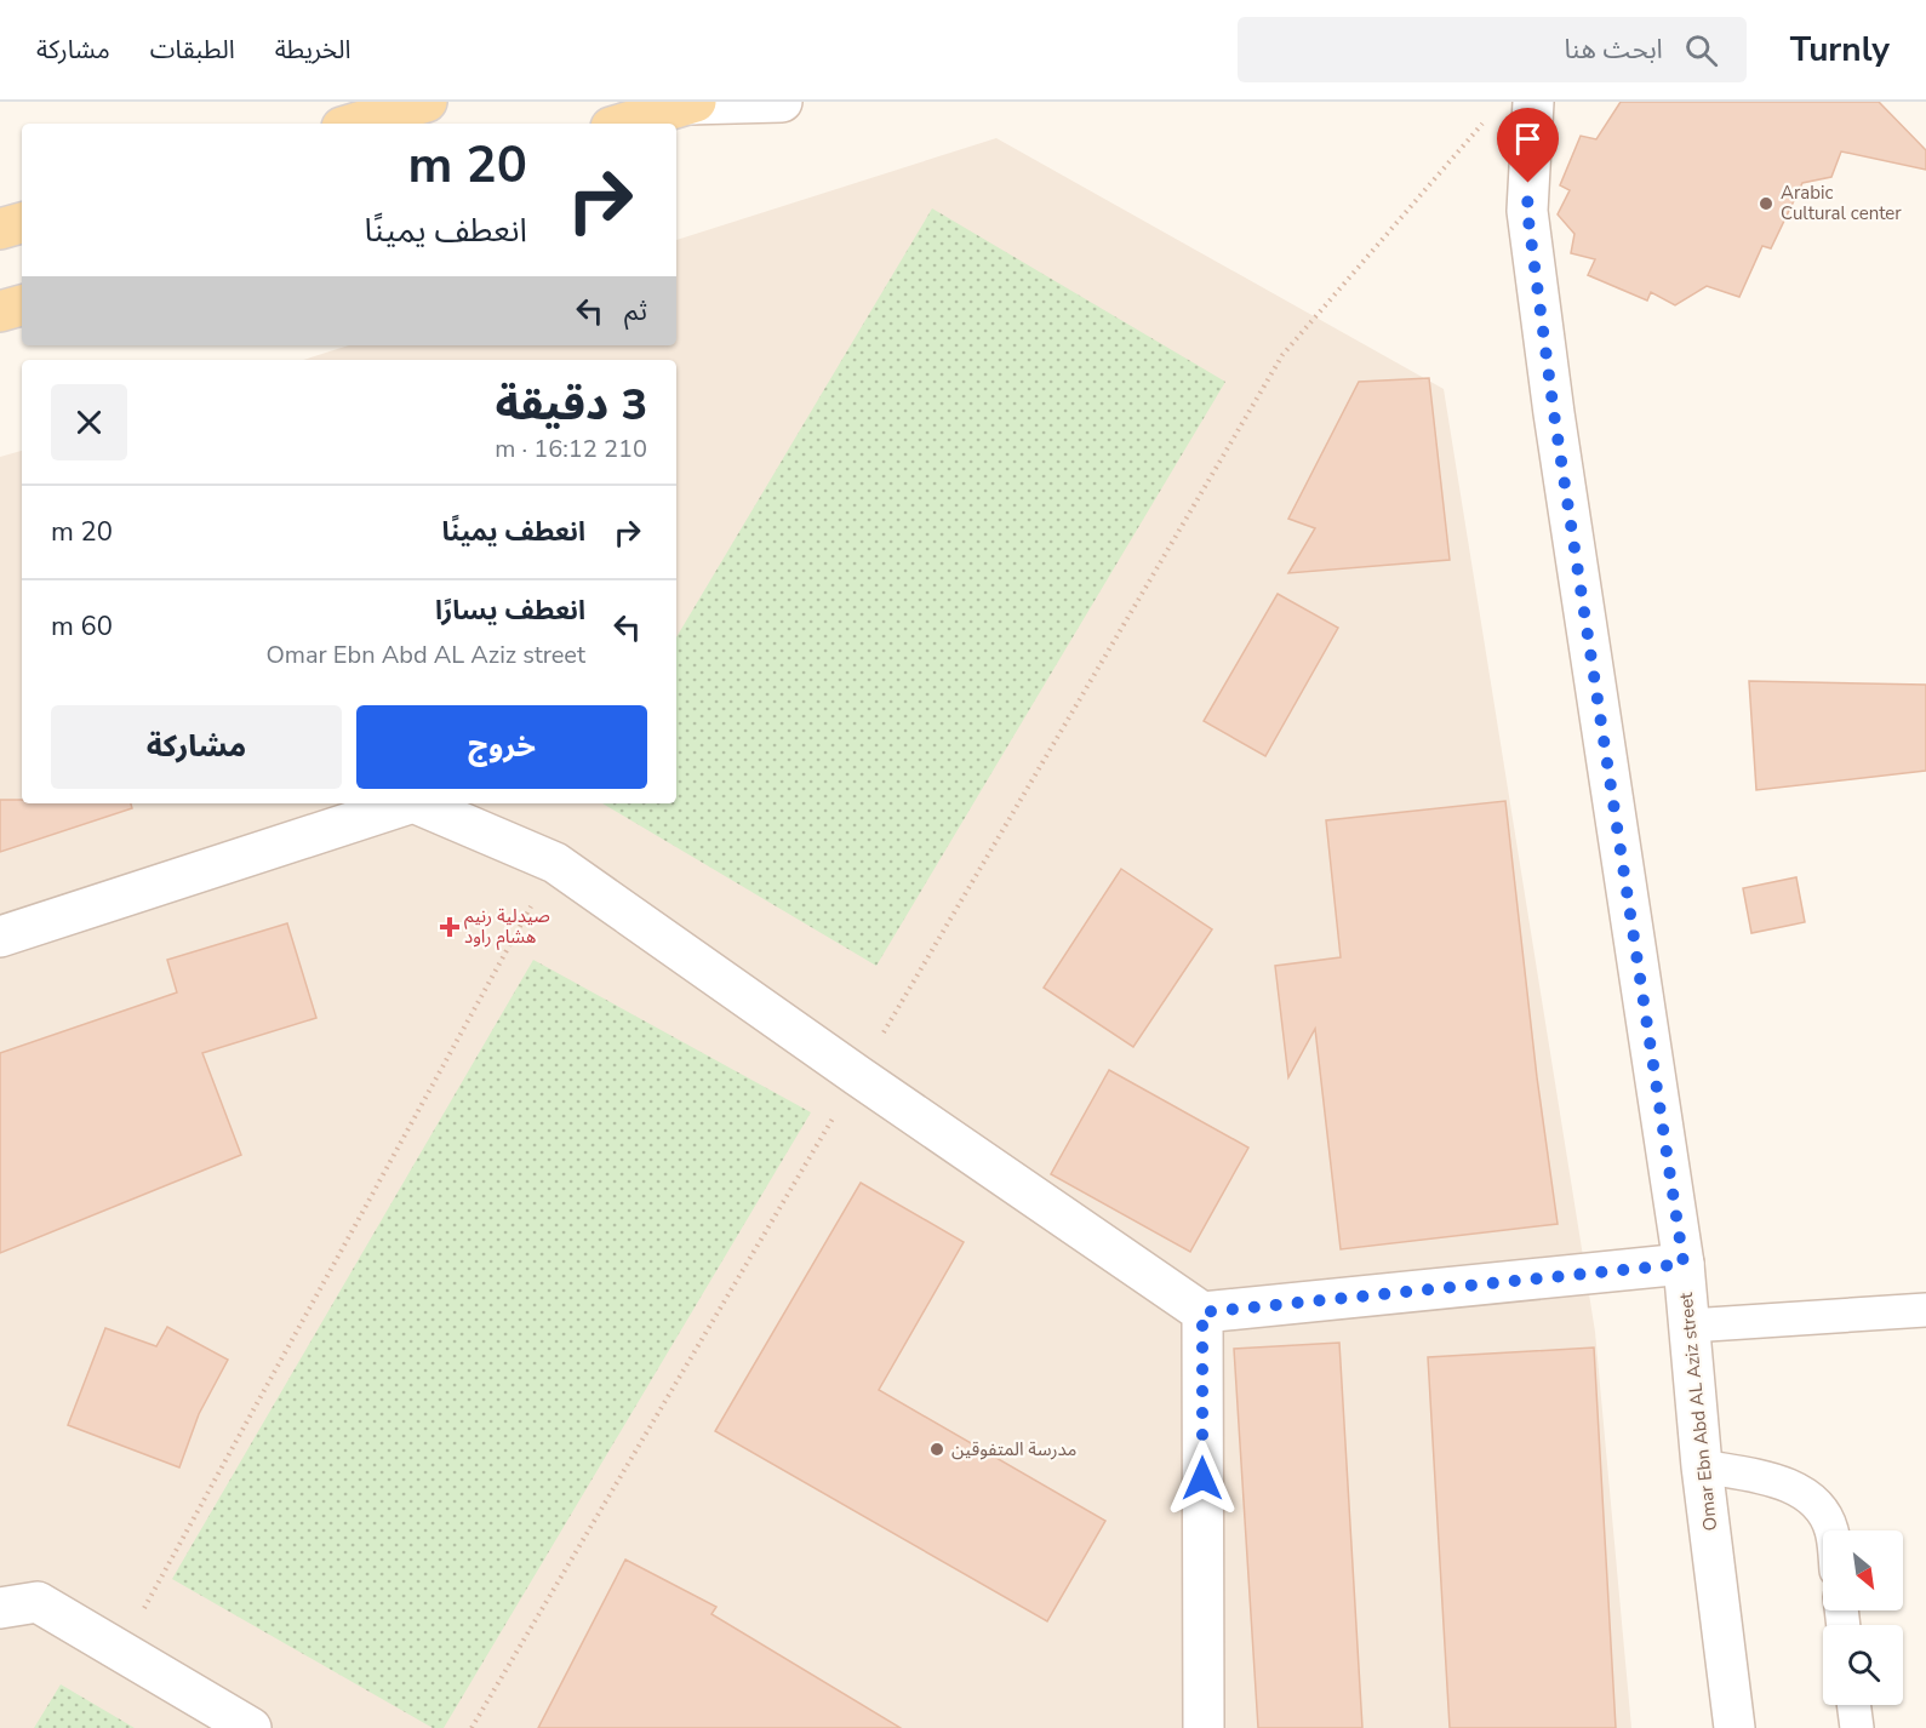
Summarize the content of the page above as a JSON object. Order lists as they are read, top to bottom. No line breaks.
{"streets":{"street":["Omar Ebn Abd AL Aziz street"]},"places":{"other":["Arabic Cultural center","مدرسة المتفوقين"],"health":["صيدلية رنيم هشام راود"]},"north":"bottom right","page":{"header":"Turnly","search":"ابحث هنا","nav":["الخريطة","الطبقات","مشاركة"],"turn":["20 m","انعطف يمينًا"],"then":"ثم","heading":["3 دقيقة","210 m · 16:12"],"list":[{"name":"انعطف يمينًا","value":"20 m"},{"name":"انعطف يسارًا","note":"Omar Ebn Abd AL Aziz street","value":"60 m"}],"buttons":["خروج","مشاركة"]}}
